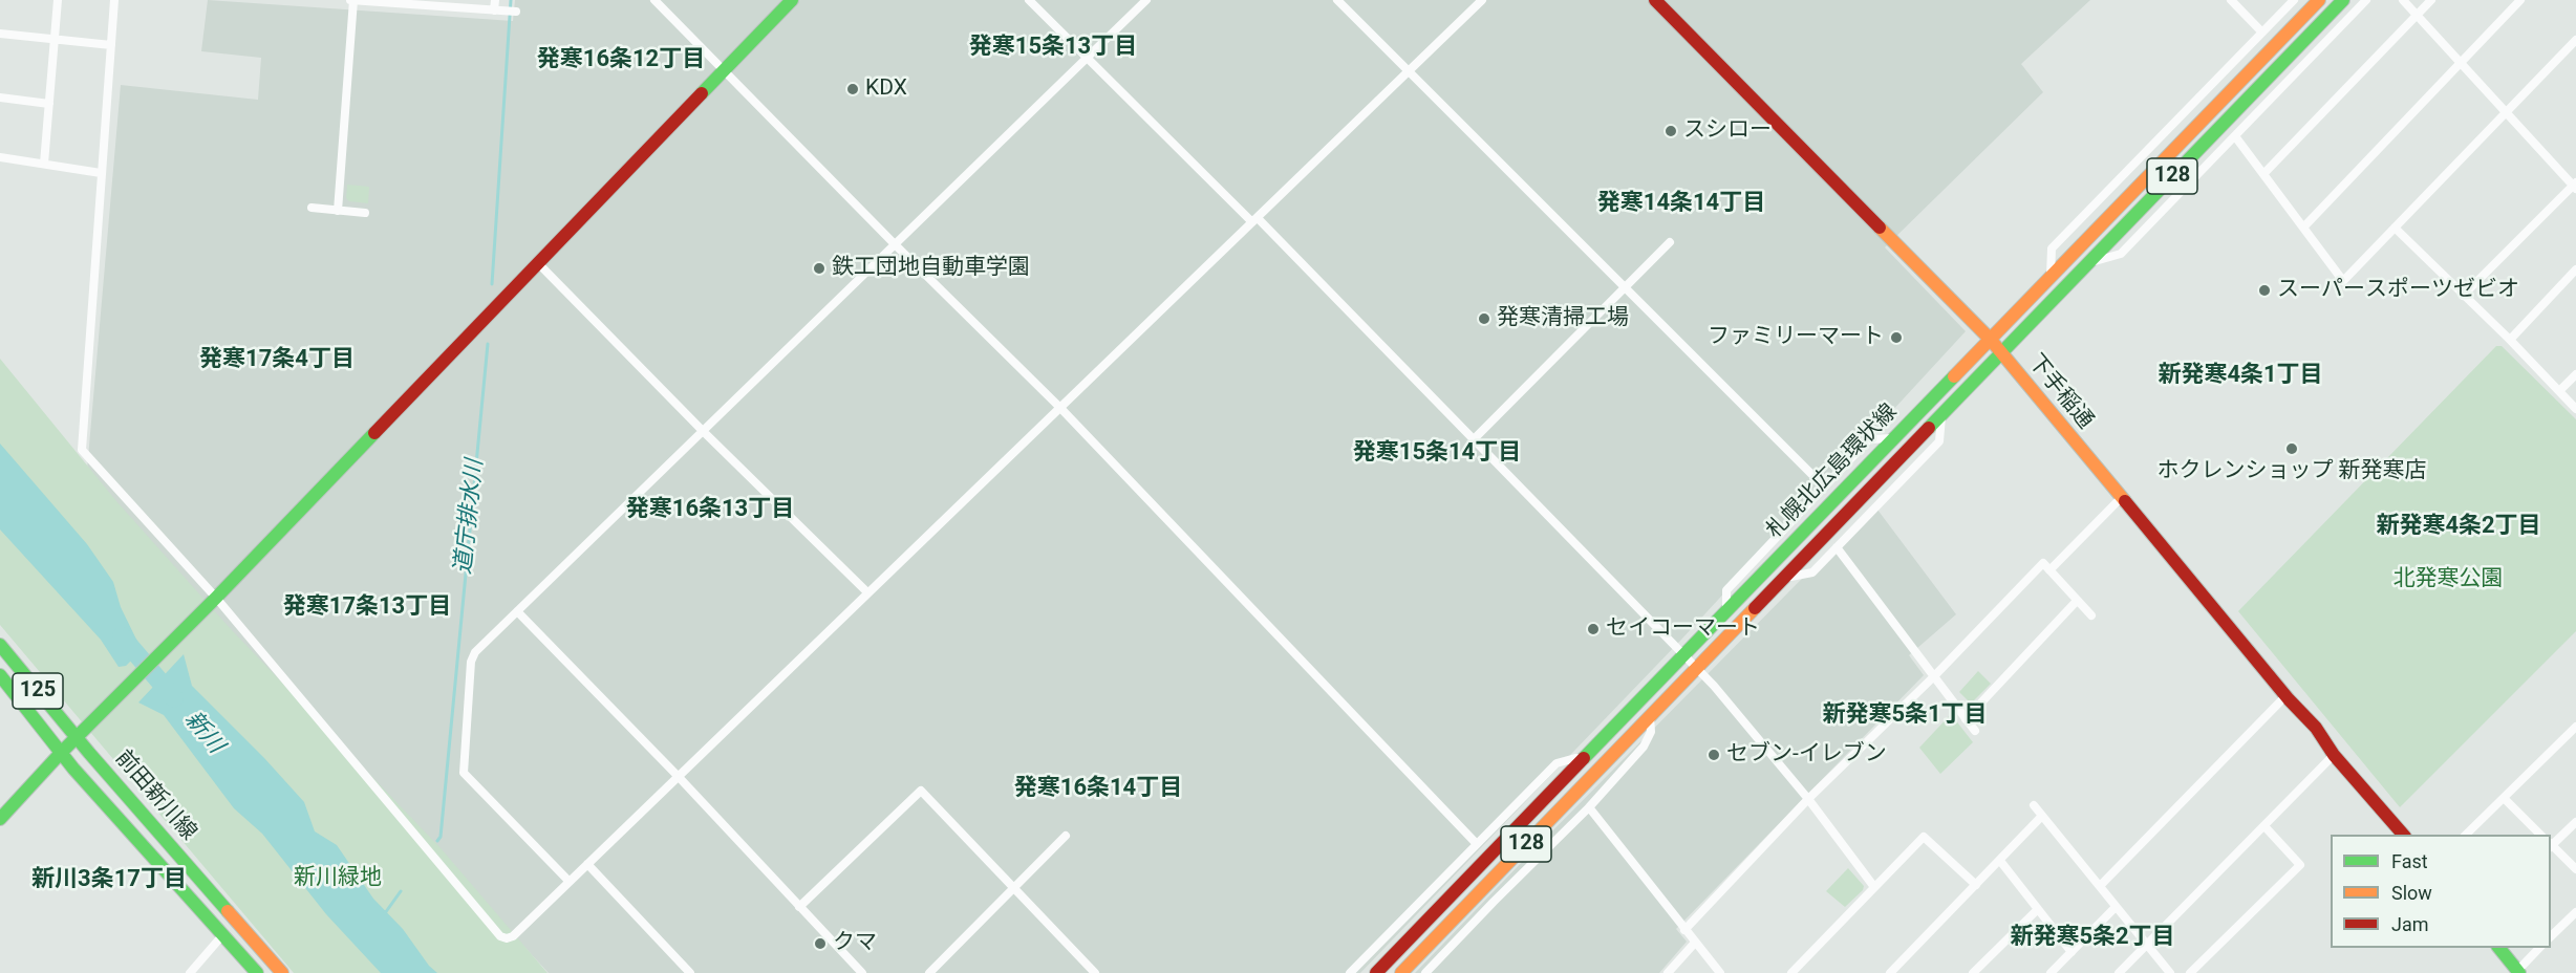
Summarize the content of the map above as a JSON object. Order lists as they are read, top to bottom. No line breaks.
{"streets":{"main road":["128","下手稲通","札幌北広島環状線","125","前田新川線"]},"crossings":[["下手稲通","札幌北広島環状線"]],"districts":["発寒15条13丁目","発寒16条12丁目","発寒14条14丁目","発寒17条4丁目","新発寒4条1丁目","発寒15条14丁目","発寒16条13丁目","新発寒4条2丁目","発寒17条13丁目","新発寒5条1丁目","発寒16条14丁目","新川3条17丁目","新発寒5条2丁目"],"water":["道庁排水川","新川"],"parks":["北発寒公園","新川緑地"],"places":["KDX","スシロー","鉄工団地自動車学園","スーパースポーツゼビオ","発寒清掃工場","ファミリーマート","ホクレンショップ 新発寒店","セイコーマート","セブン-イレブン","クマ"],"legend":["Fast","Slow","Jam"]}
